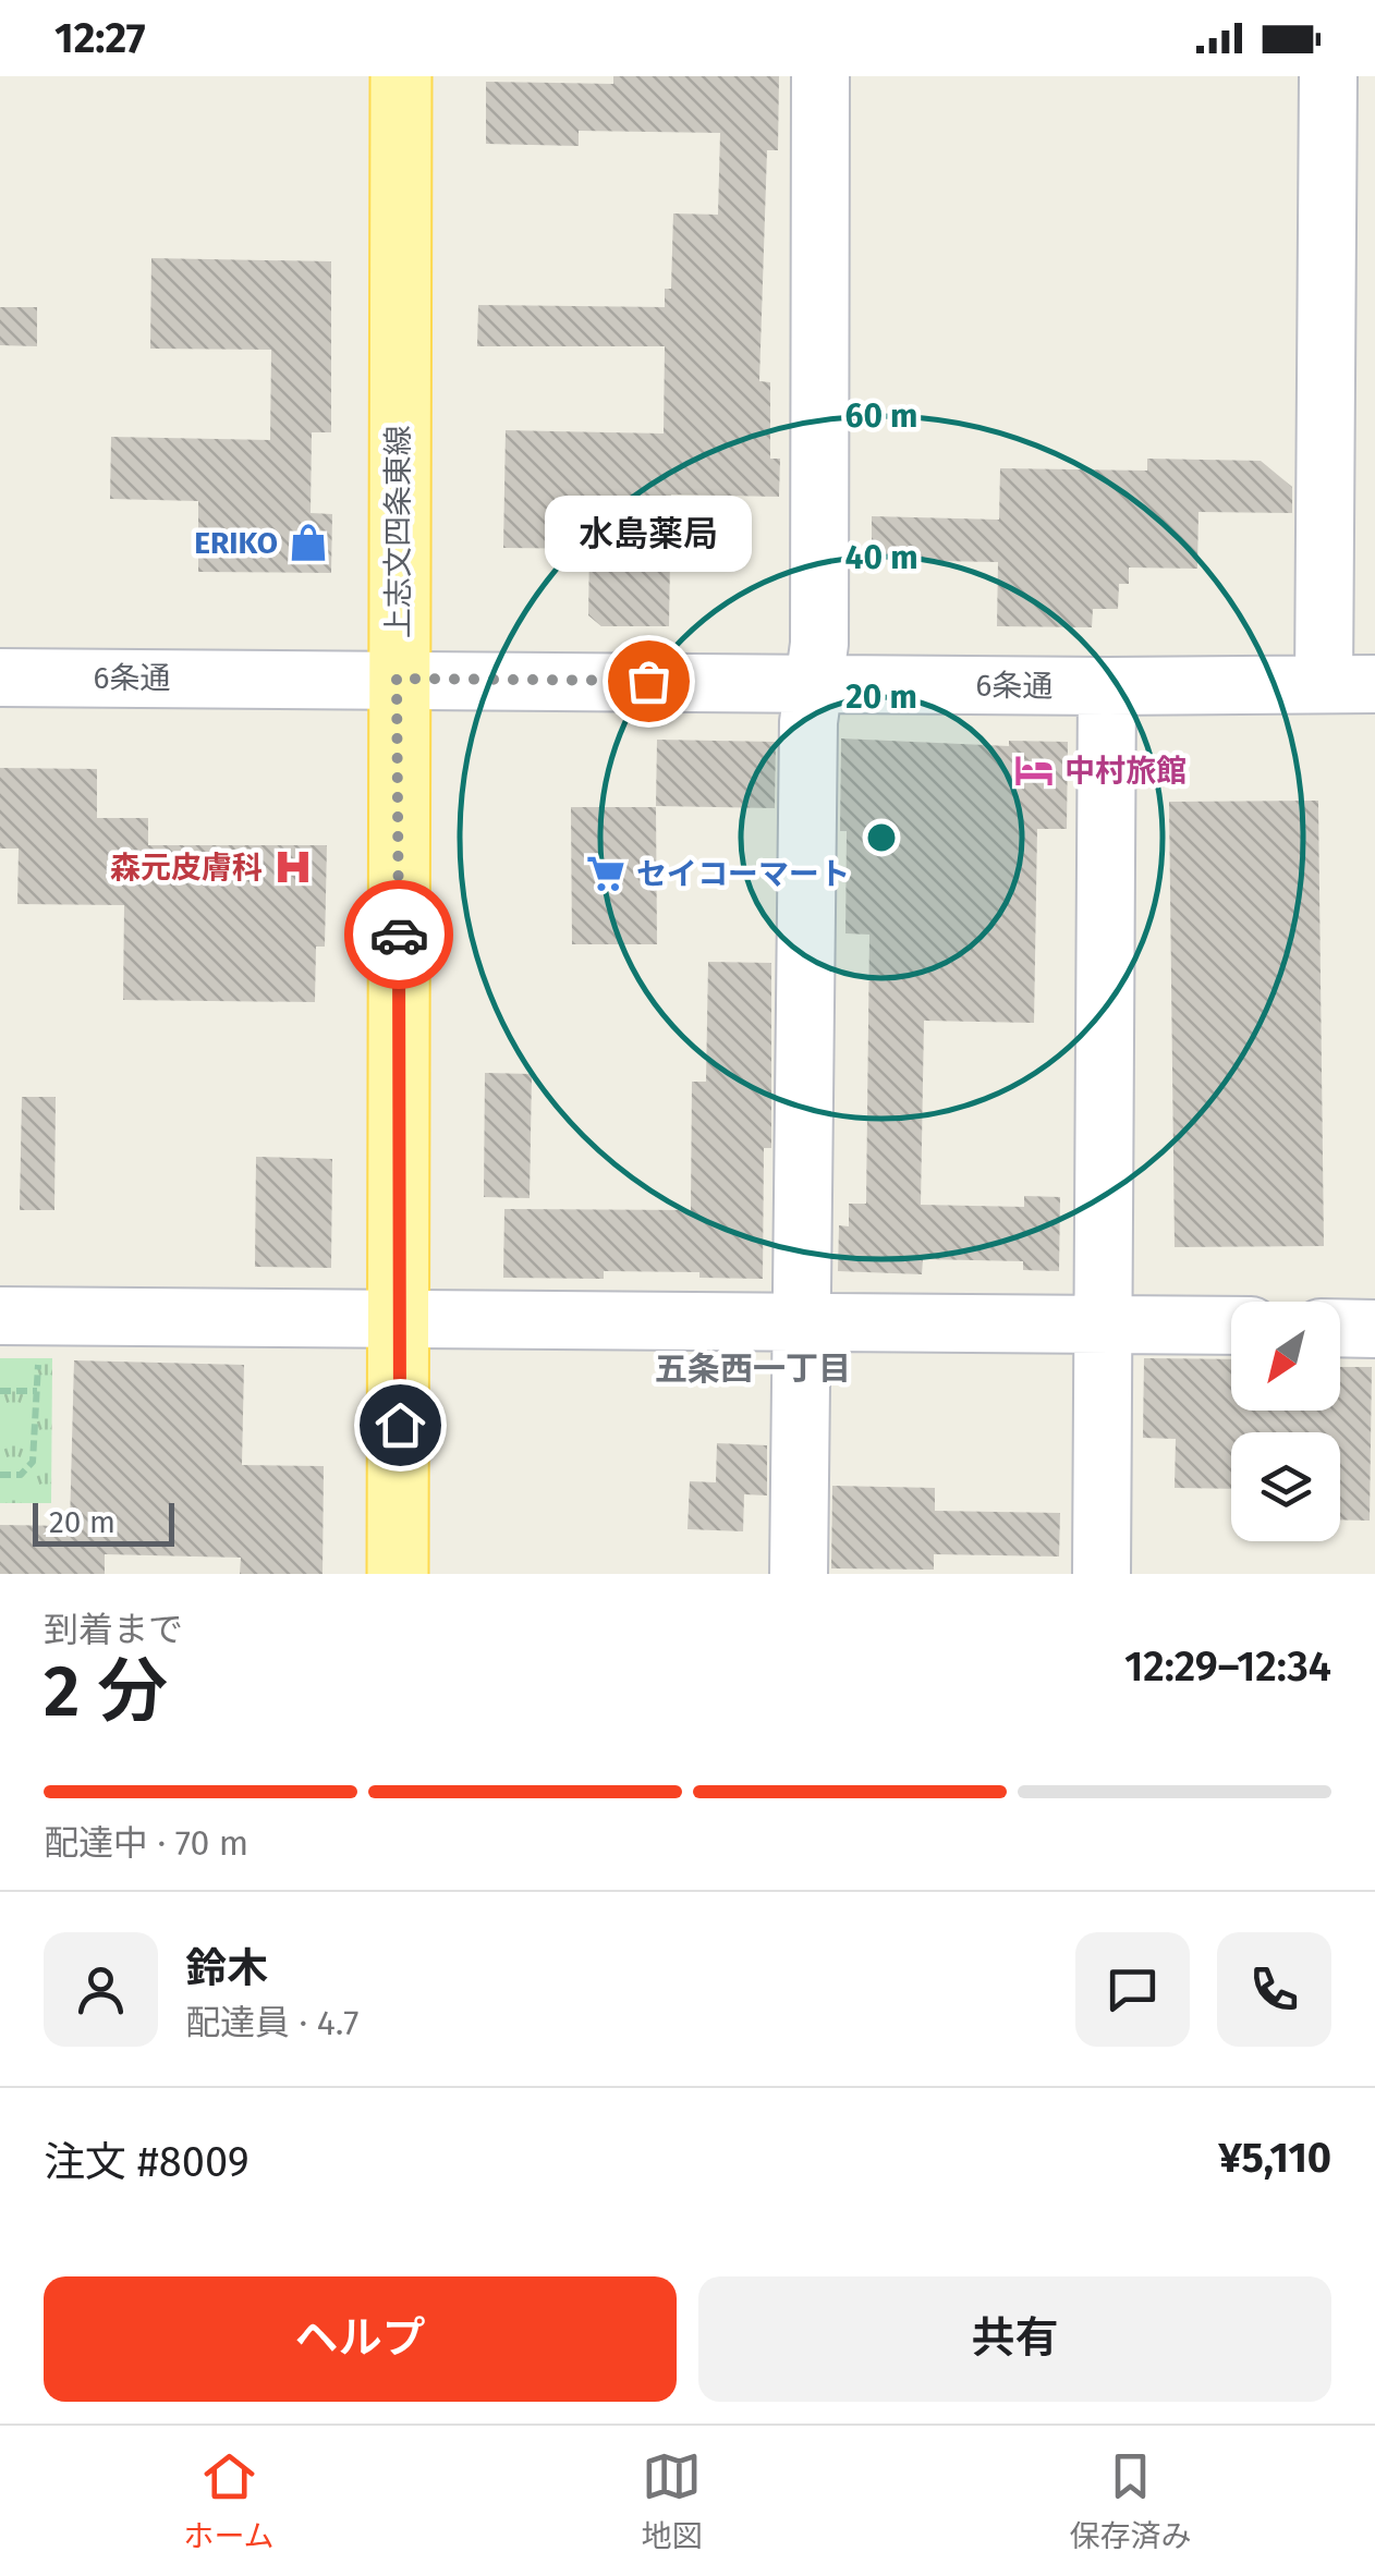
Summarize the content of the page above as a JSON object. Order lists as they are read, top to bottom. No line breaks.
{"streets":{"main road":["上志文四条東線"],"street":["6条通"]},"crossings":[["上志文四条東線","6条通"]],"districts":["五条西一丁目"],"places":{"shop":["ERIKO"],"other":["水島薬局"],"hotel":["中村旅館"],"hospital":["森元皮膚科"],"supermarket":["セイコーマート"]},"scale_bar":"20 m","north":"bottom left","page":{"status":"12:27","bubble":"水島薬局","scale":"20 m","heading":["2 分","到着まで","12:29–12:34"],"panel":["鈴木","配達員 · 4.7","注文 #8009","¥5,110"],"bar":"配達中 · 70 m","buttons":["ヘルプ","共有"],"tabs":["ホーム","地図","保存済み"]},"rings":["60 m","40 m","20 m"]}
